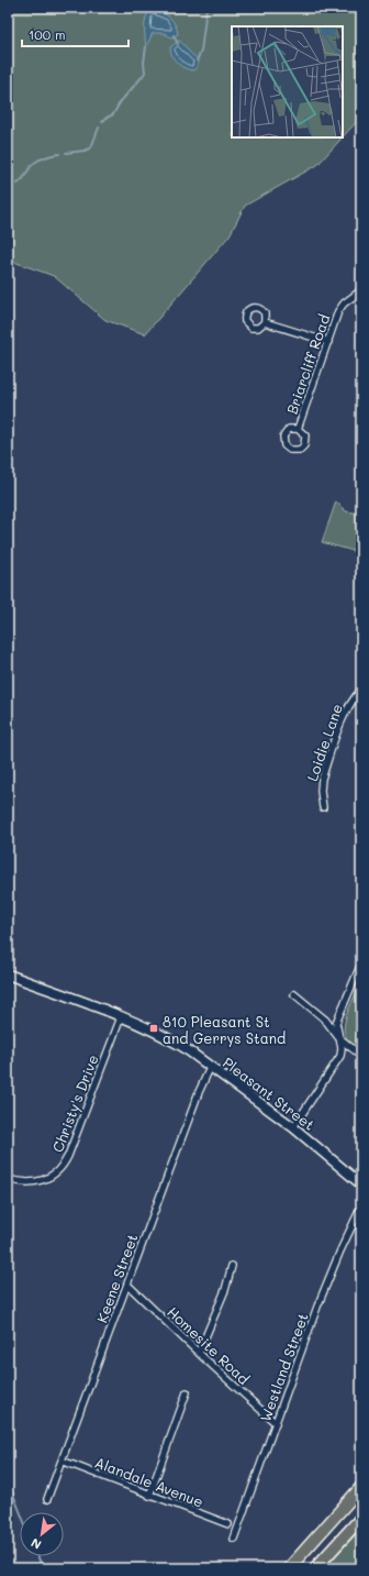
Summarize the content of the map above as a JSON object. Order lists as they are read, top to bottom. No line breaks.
{"streets":{"main road":["Pleasant Street"],"street":["Briarcliff Road","Loidie Lane","Christy's Drive","Keene Street","Homesite Road","Westland Street","Alandale Avenue"]},"crossings":[["Pleasant Street","Christy's Drive"],["Pleasant Street","Keene Street"],["Keene Street","Homesite Road"],["Keene Street","Alandale Avenue"],["Homesite Road","Westland Street"]],"places":{"transit":["810 Pleasant St and Gerrys Stand"]},"scale_bar":"100 m","north":"bottom left"}
